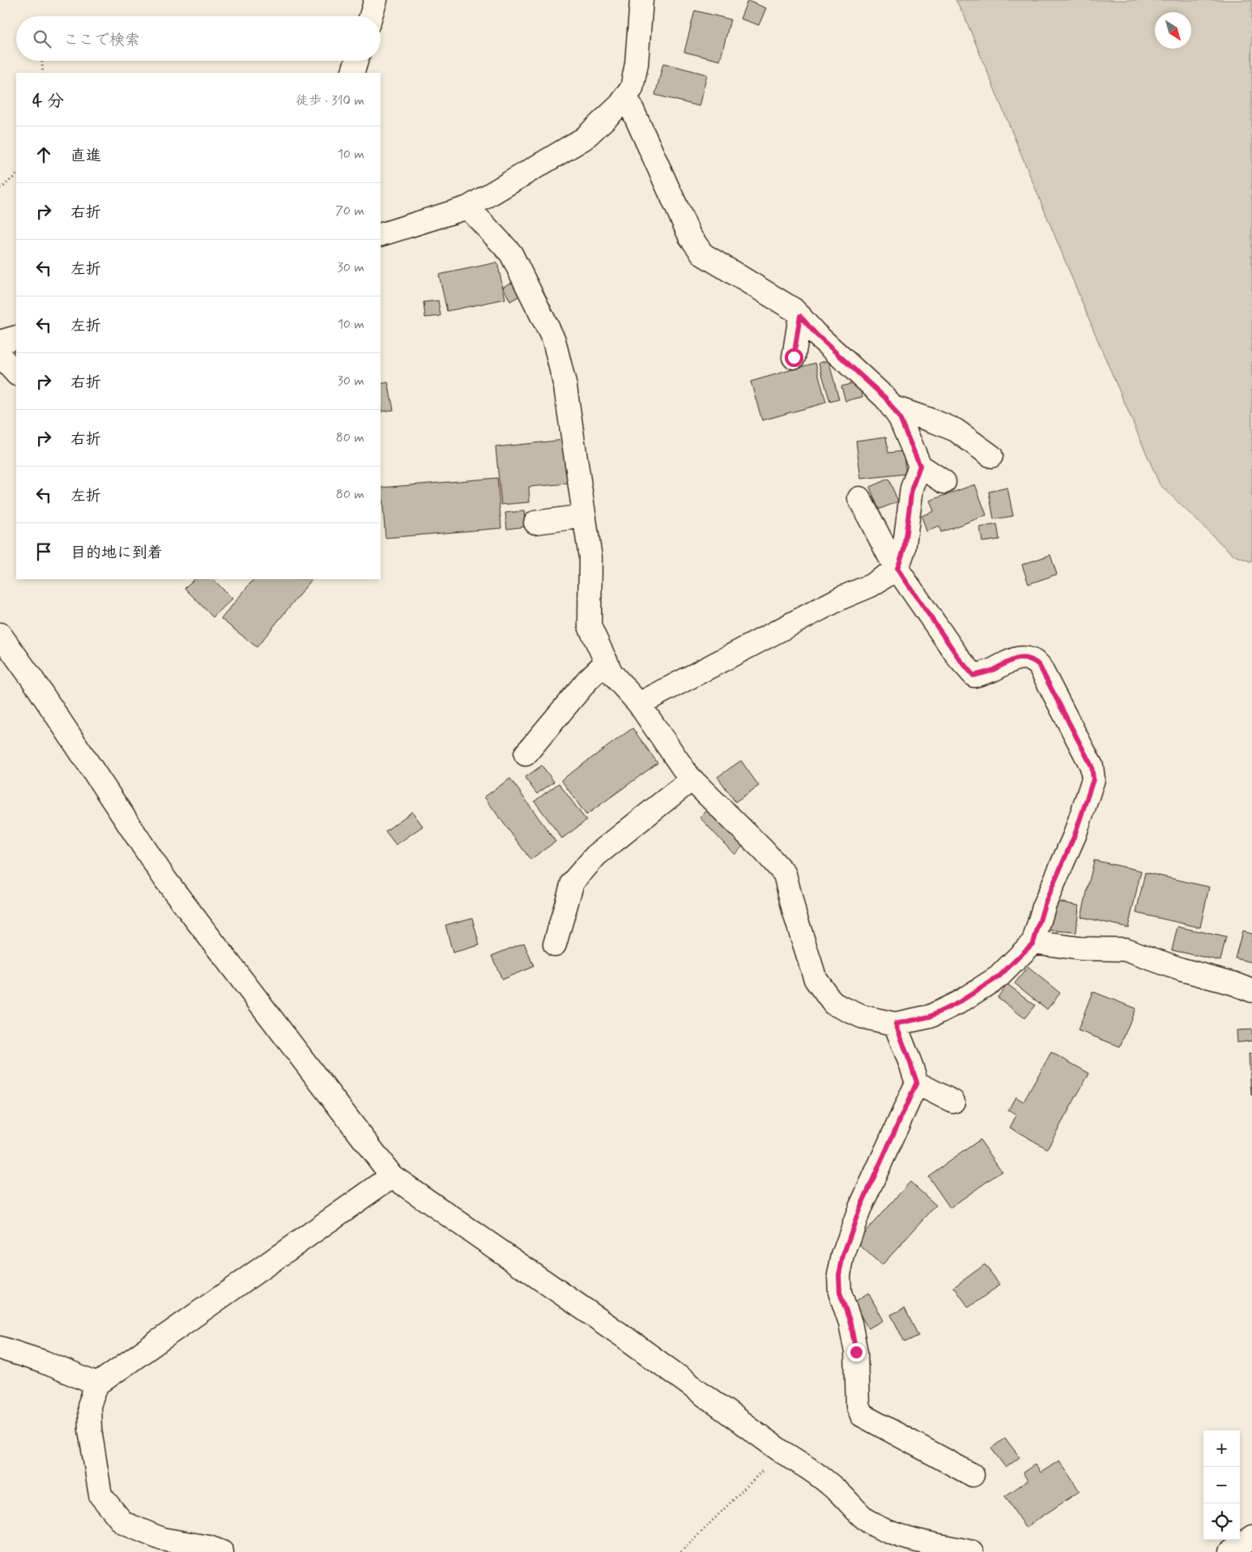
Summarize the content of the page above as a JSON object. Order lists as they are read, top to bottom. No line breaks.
{"north":"bottom right","page":{"search":"ここで検索","heading":["4 分","徒歩 · 310 m"],"list":[["直進","10 m"],["右折","70 m"],["左折","30 m"],["左折","10 m"],["右折","30 m"],["右折","80 m"],["左折","80 m"],"目的地に到着"],"map_buttons":["+","−"]}}
